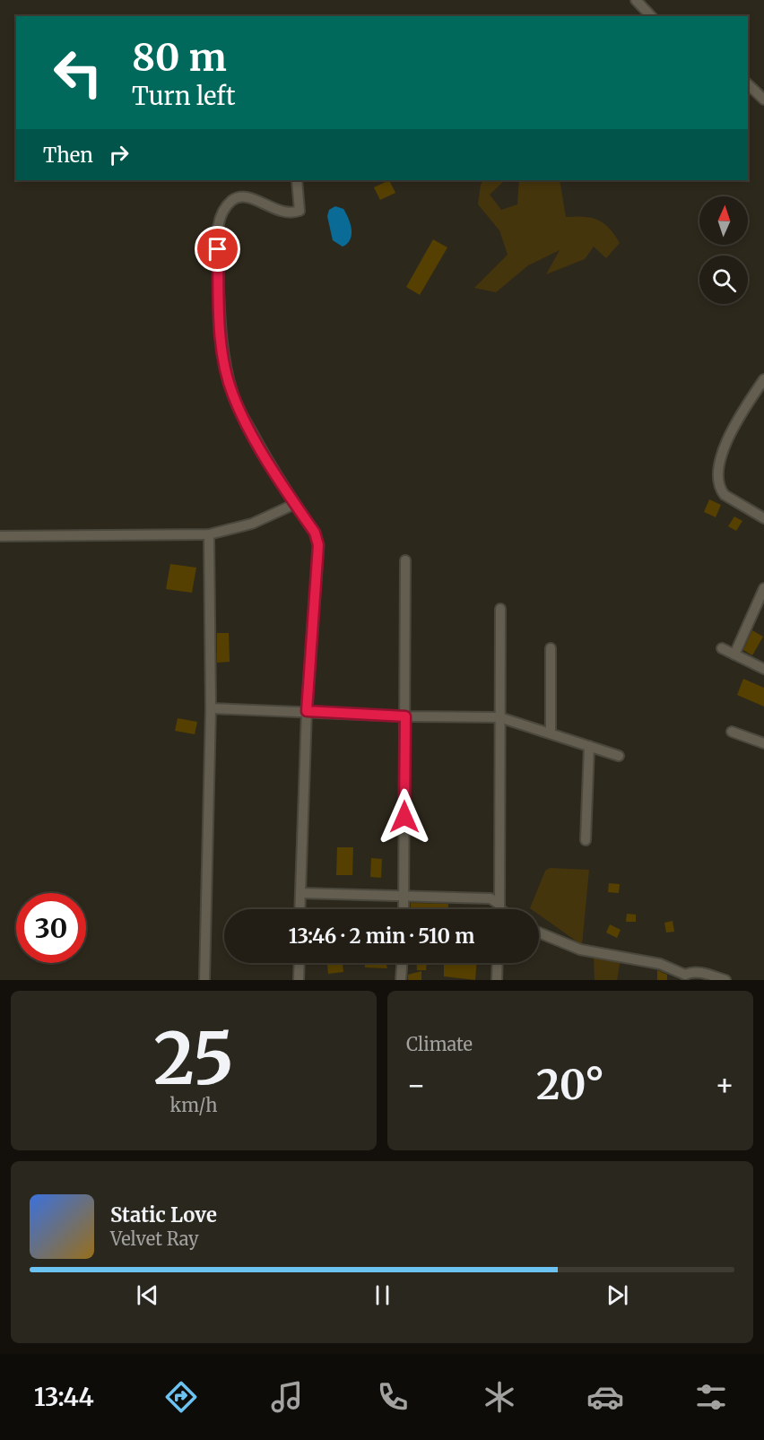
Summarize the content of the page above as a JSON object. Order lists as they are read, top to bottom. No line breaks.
{"north":"top","page":{"turn":["80 m","Turn left"],"then":"Then","limit":"30","trip":"13:46 · 2 min · 510 m","tile":[["25","km/h"],"Climate"],"heat":["−","20°","+"],"song":["Static Love","Velvet Ray"],"tabs":"13:44"}}
